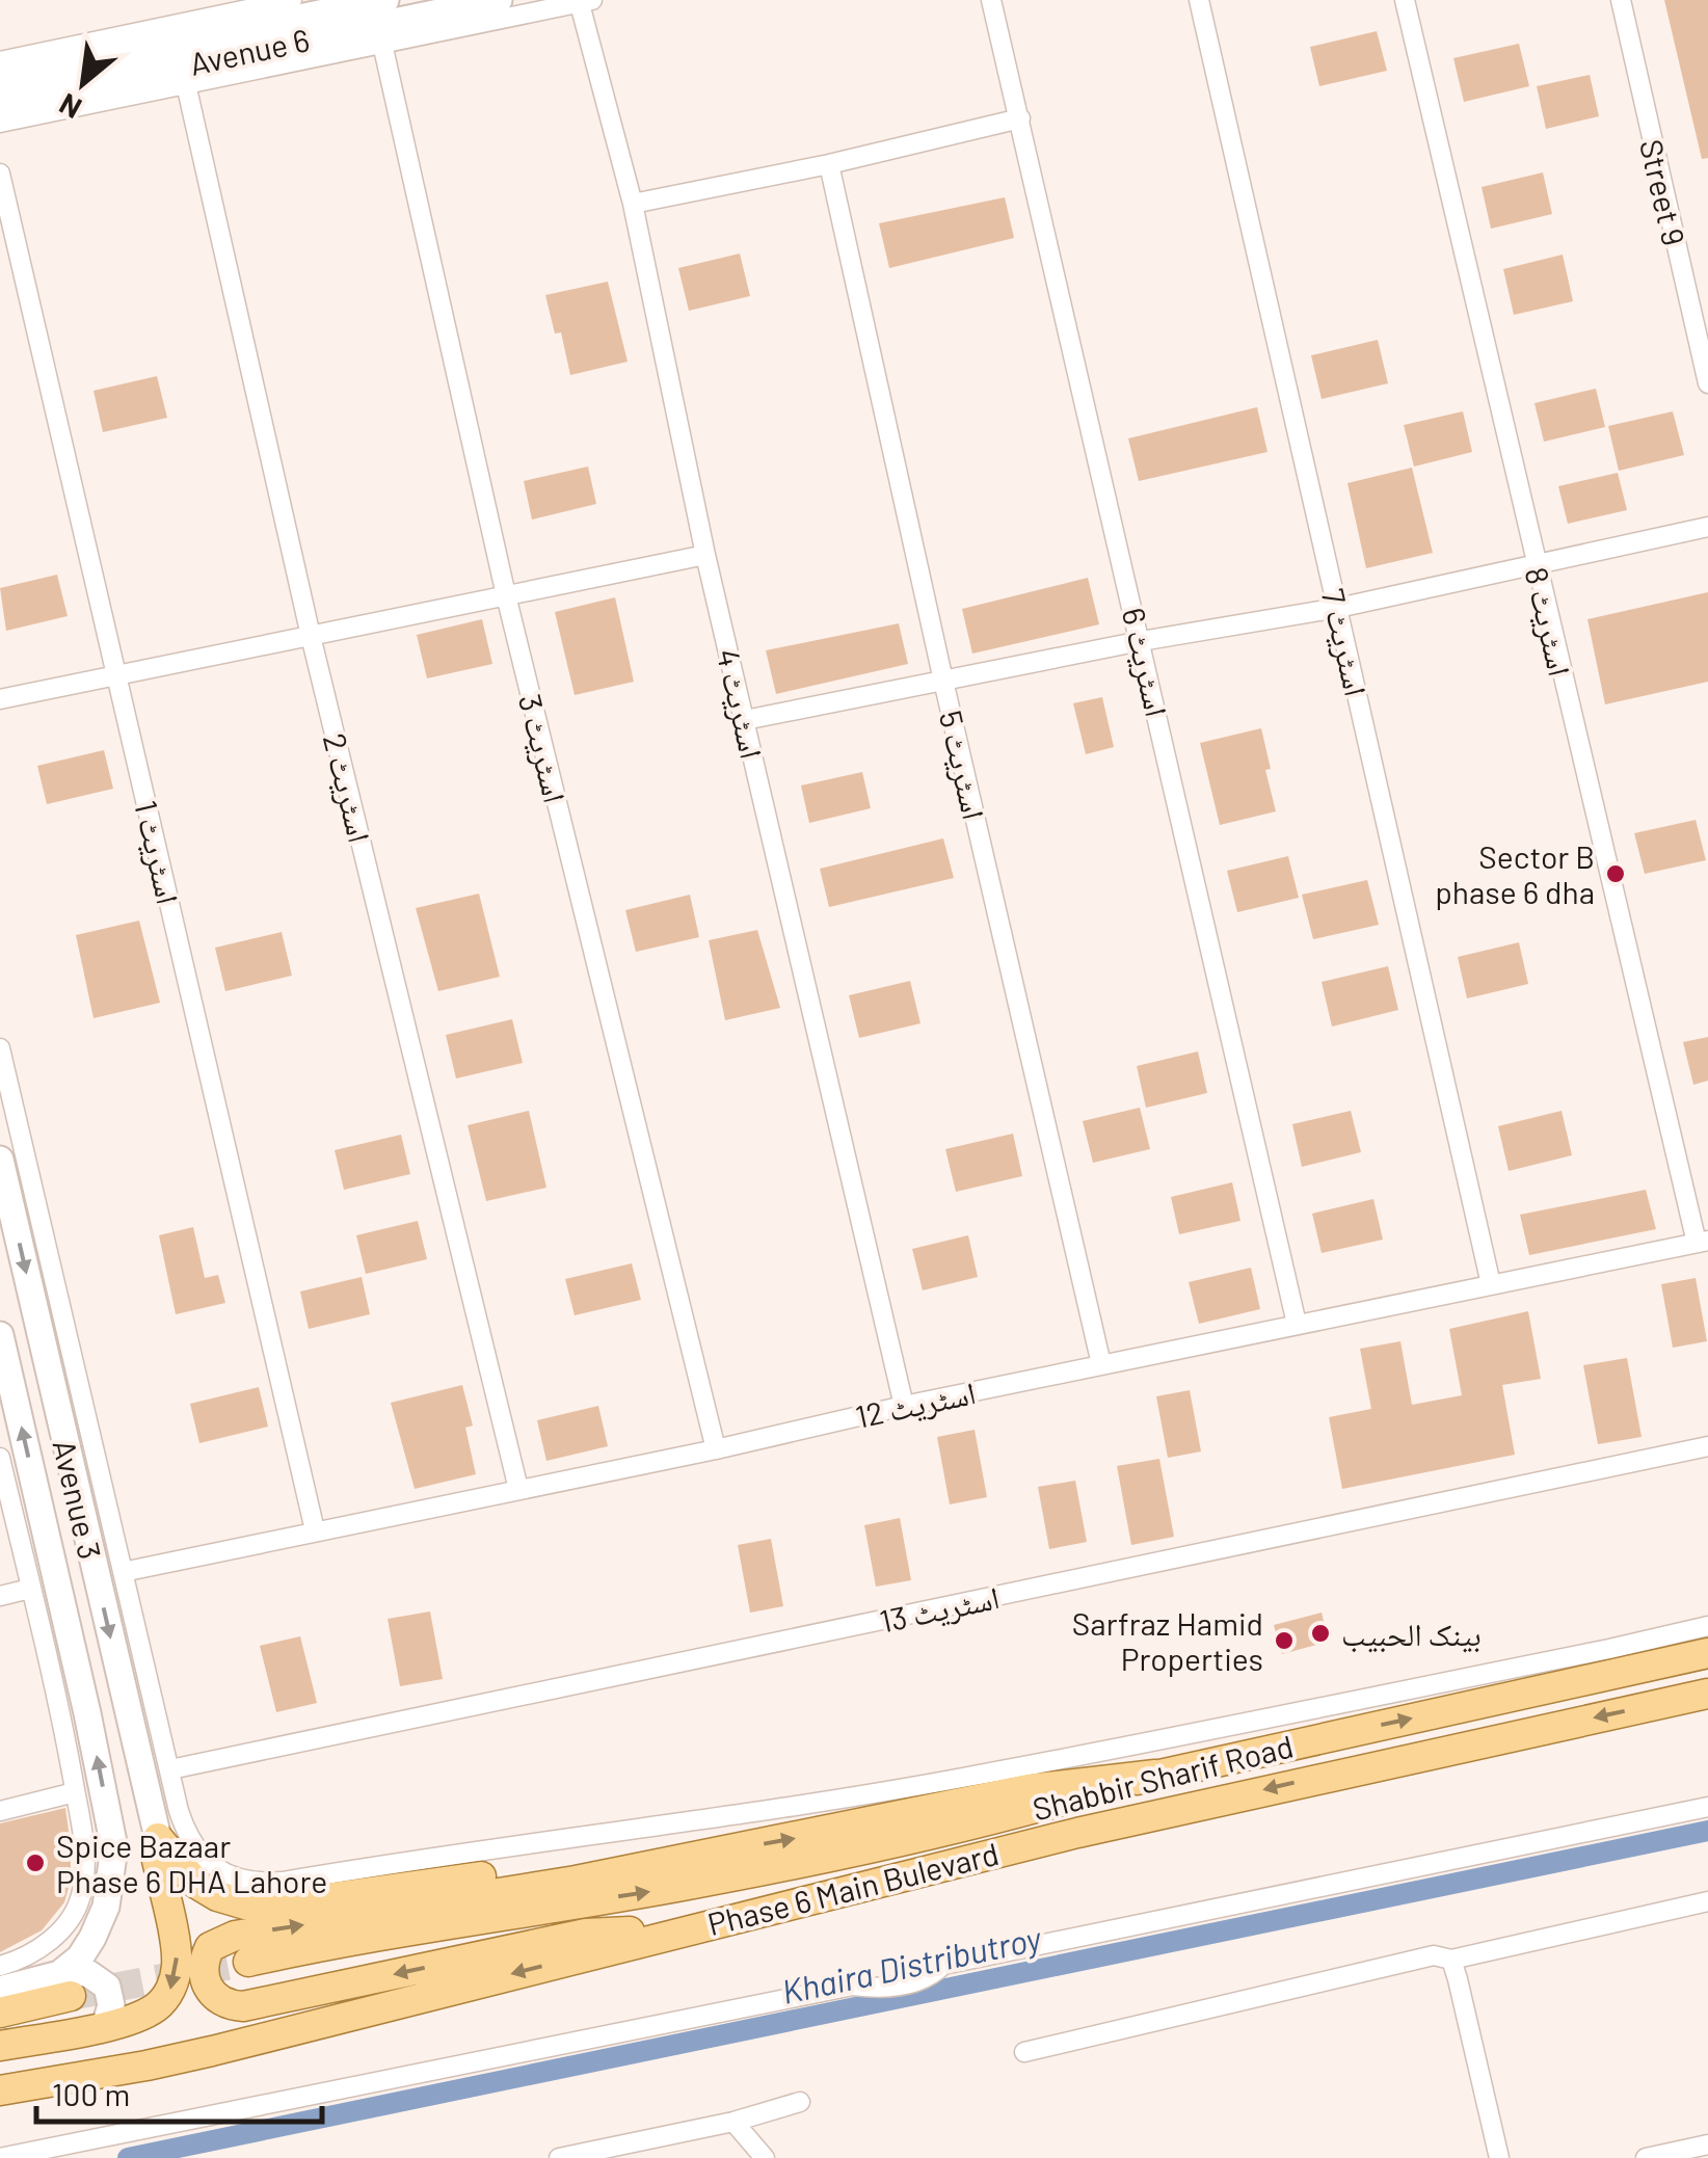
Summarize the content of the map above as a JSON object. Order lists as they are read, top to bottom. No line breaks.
{"streets":{"main road":["Avenue 6","Avenue 3","Shabbir Sharif Road","Phase 6 Main Bulevard"],"street":["Street 9","اسٹریٹ 8","اسٹریٹ 7","اسٹریٹ 6","اسٹریٹ 4","اسٹریٹ 3","اسٹریٹ 5","اسٹریٹ 2","اسٹریٹ 1","اسٹریٹ 12","اسٹریٹ 13"]},"crossings":[["اسٹریٹ 8","اسٹریٹ 12"],["اسٹریٹ 7","اسٹریٹ 12"],["اسٹریٹ 6","اسٹریٹ 12"],["اسٹریٹ 4","اسٹریٹ 12"],["اسٹریٹ 3","اسٹریٹ 12"],["اسٹریٹ 5","اسٹریٹ 12"],["اسٹریٹ 2","اسٹریٹ 12"],["اسٹریٹ 1","اسٹریٹ 12"]],"water":["Khaira Distributroy"],"places":["Sector B phase 6 dha","بينک الحبيب","Sarfraz Hamid Properties","Spice Bazaar Phase 6 DHA Lahore"],"scale_bar":"100 m","north":"bottom left"}
